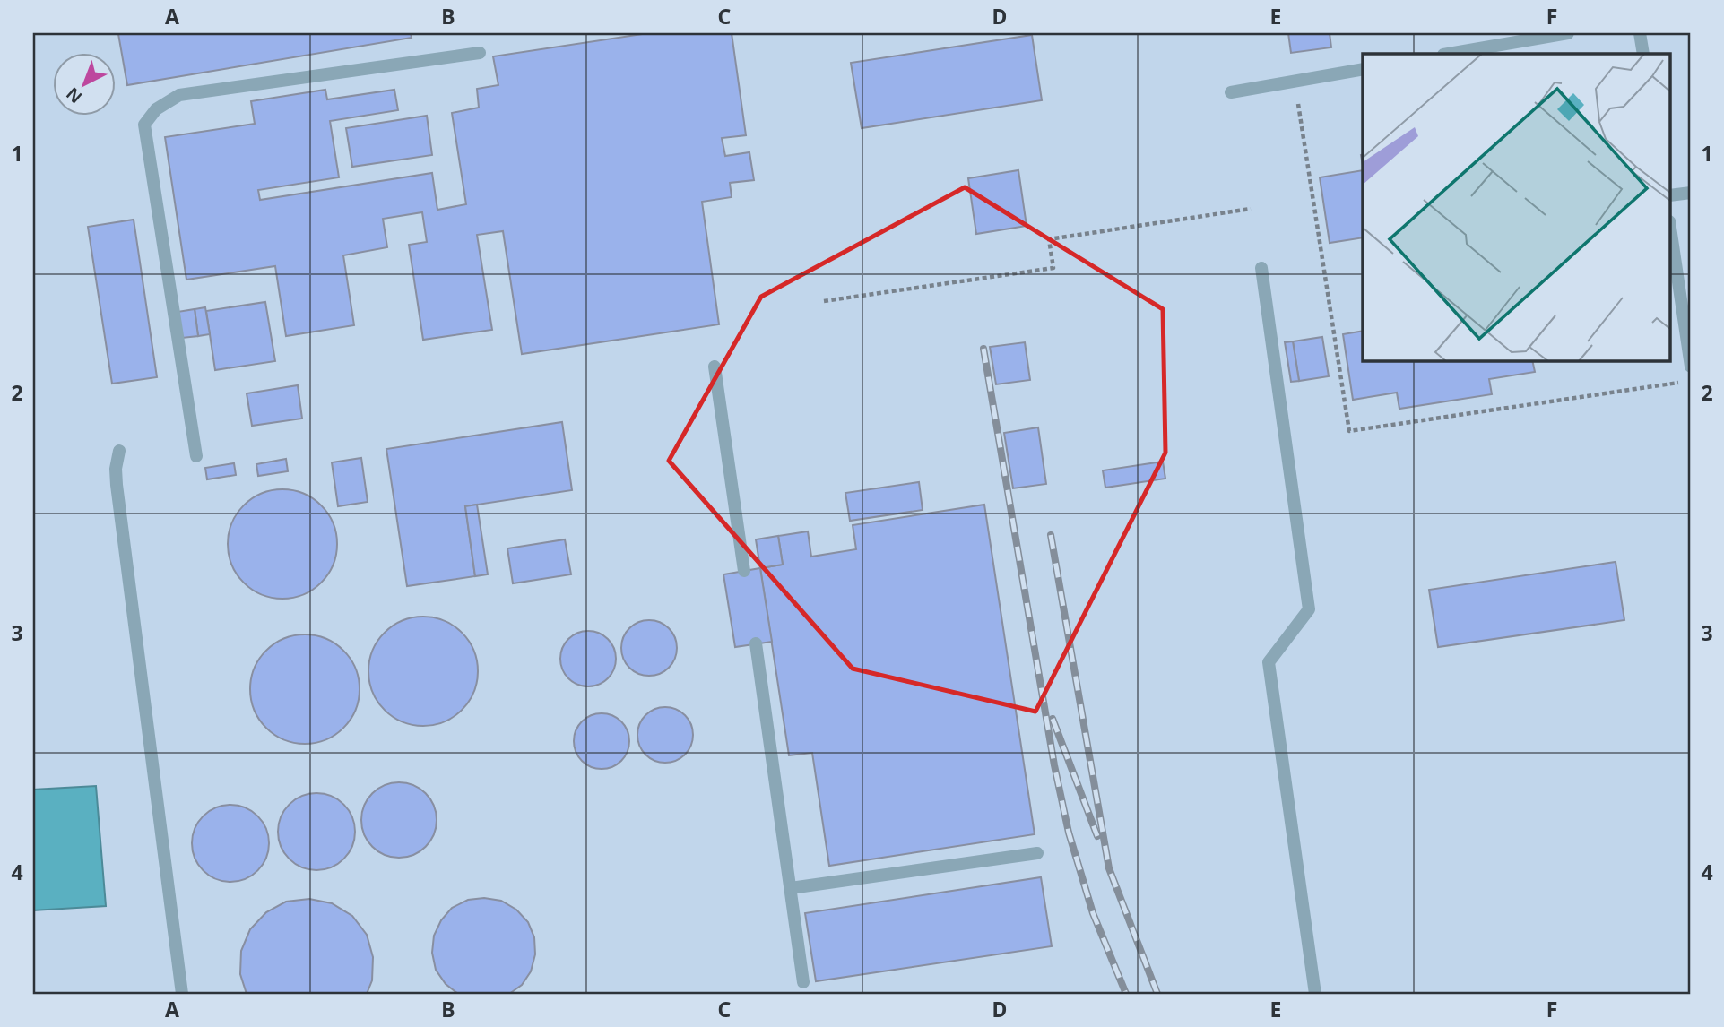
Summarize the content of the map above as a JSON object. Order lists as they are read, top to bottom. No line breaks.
{"north":"bottom left","grid":{"columns":["A","B","C","D","E","F"],"rows":["1","2","3","4"]}}
